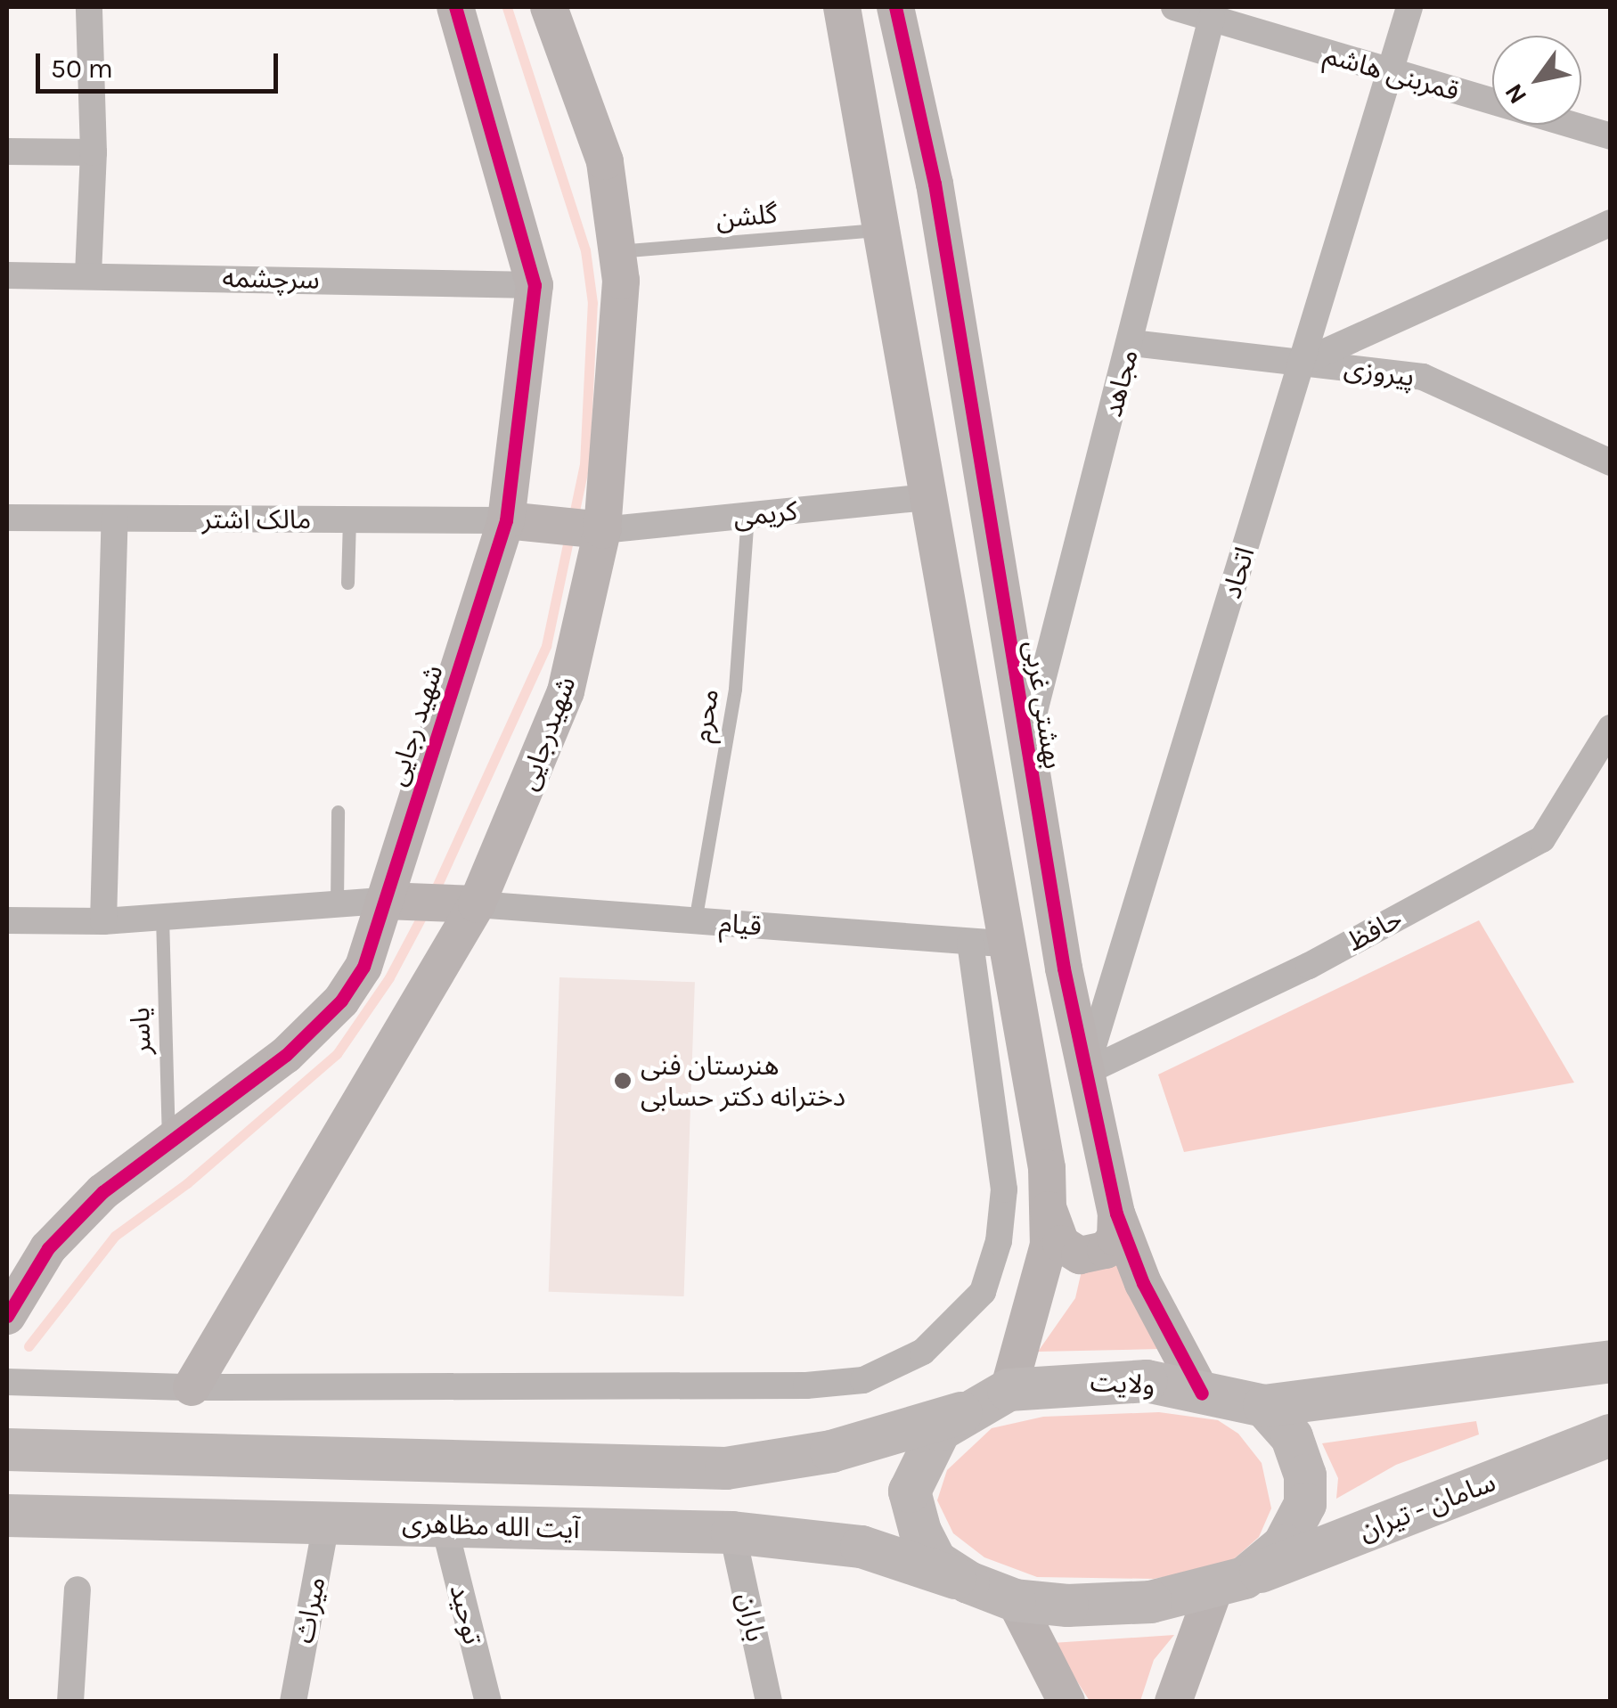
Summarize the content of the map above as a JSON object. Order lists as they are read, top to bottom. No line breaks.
{"streets":{"main road":["ولایت","سامان - تیران","آیت الله مظاهری"],"street":["قمربنی هاشم","سرچشمه","پیروزی","مجاهد","کریمی","مالک اشتر","اتحاد","بهشتی غربی","شهید رجایی","شهیدرجایی","قیام","حافظ","میراث","توحید","باران"],"lane":["گلشن","محرم","یاسر"]},"crossings":[["قمربنی هاشم","مجاهد"],["قمربنی هاشم","اتحاد"],["گلشن","شهیدرجایی"],["سرچشمه","شهید رجایی"],["پیروزی","مجاهد"],["پیروزی","اتحاد"],["مجاهد","بهشتی غربی"],["کریمی","محرم"],["کریمی","شهیدرجایی"],["مالک اشتر","شهید رجایی"],["اتحاد","بهشتی غربی"],["اتحاد","حافظ"],["بهشتی غربی","حافظ"],["بهشتی غربی","ولایت"],["محرم","قیام"],["شهید رجایی","یاسر"],["شهیدرجایی","قیام"],["ولایت","سامان - تیران"],["ولایت","آیت الله مظاهری"],["آیت الله مظاهری","میراث"],["آیت الله مظاهری","توحید"],["آیت الله مظاهری","باران"]],"places":["هنرستان فنی دخترانه دکتر حسابی"],"scale_bar":"50 m","north":"bottom left"}
